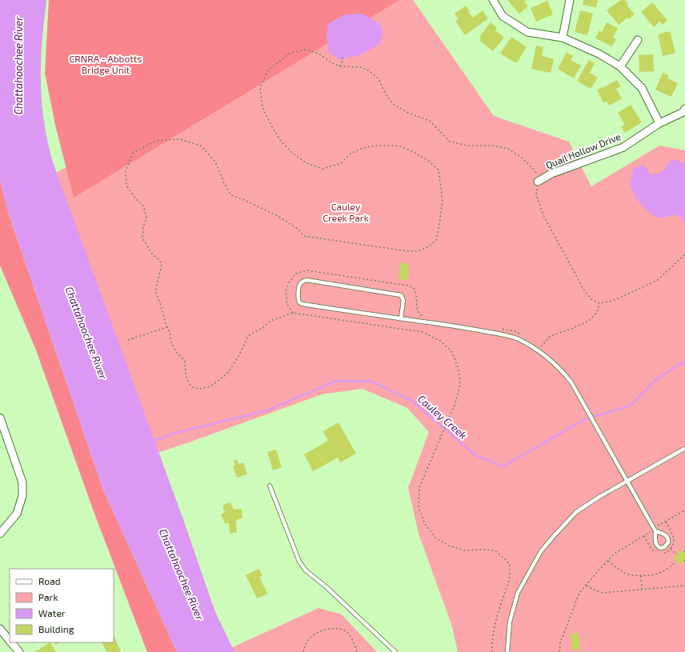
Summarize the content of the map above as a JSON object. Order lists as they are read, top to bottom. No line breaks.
{"streets":{"street":["Quail Hollow Drive"]},"water":["Chattahoochee River","Cauley Creek"],"parks":["CRNRA - Abbotts Bridge Unit","Cauley Creek Park"],"legend":["Road","Park","Water","Building"]}
